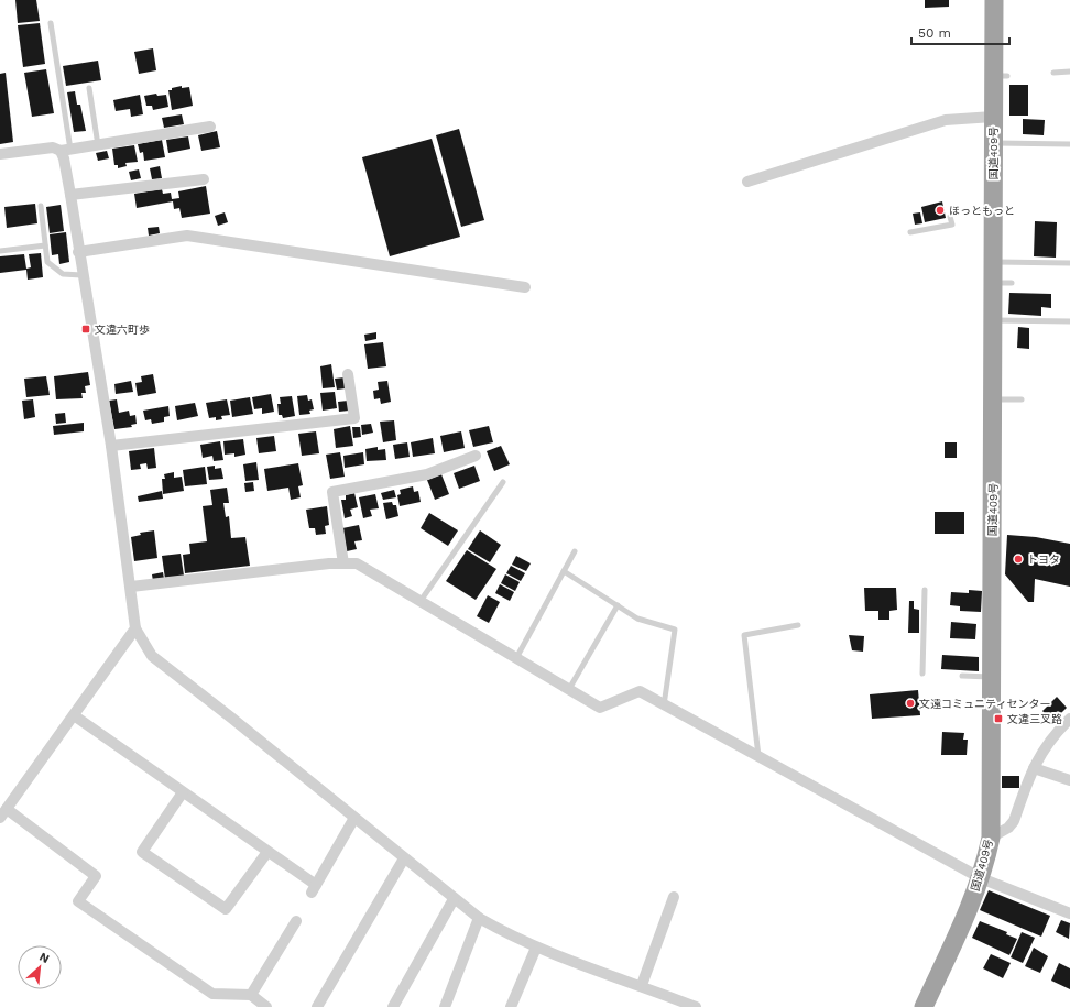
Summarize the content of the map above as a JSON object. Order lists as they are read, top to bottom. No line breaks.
{"streets":{"highway":["国道409号"]},"places":{"other":["ほっともっと","トヨタ","文遠コミュニティセンター"],"transit":["文違六町歩","文違三叉路"]},"scale_bar":"50 m","north":"top right"}
